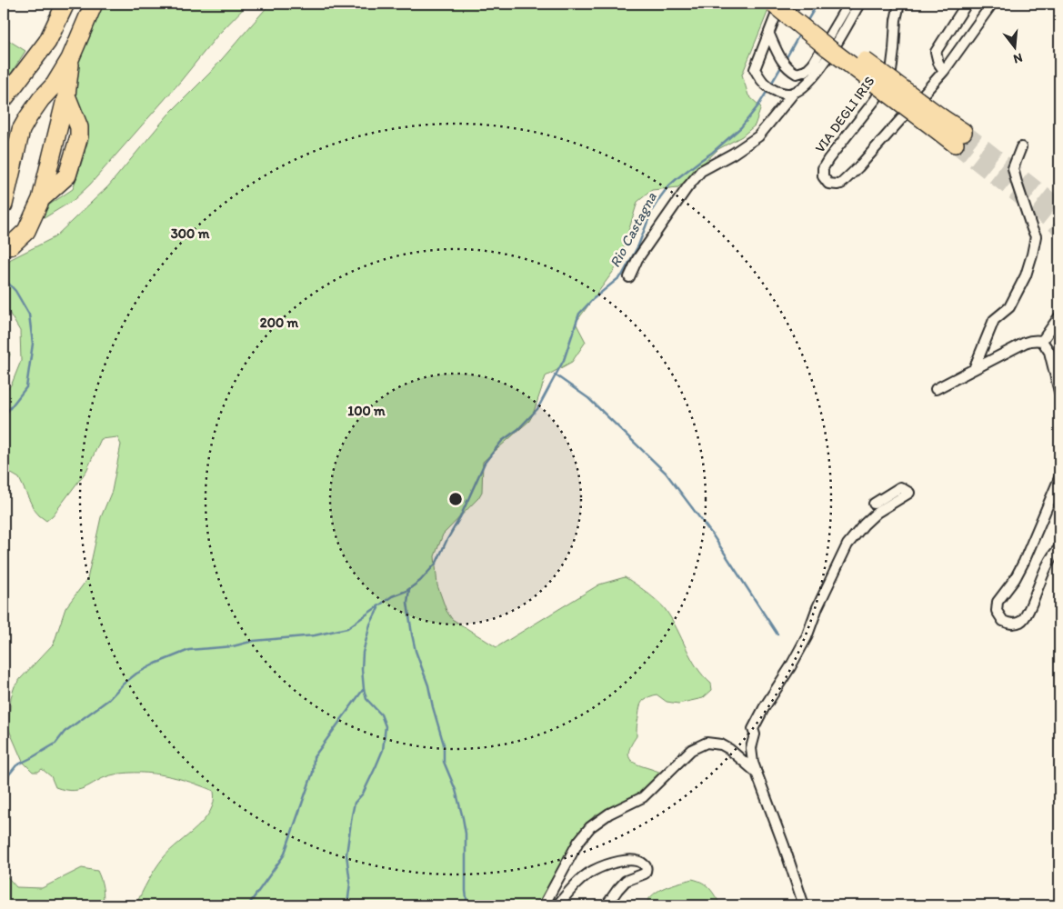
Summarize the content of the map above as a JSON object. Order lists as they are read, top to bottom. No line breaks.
{"streets":{"street":["VIA DEGLI IRIS"]},"water":["Rio Castagna"],"north":"bottom","rings":["300 m","200 m","100 m"]}
